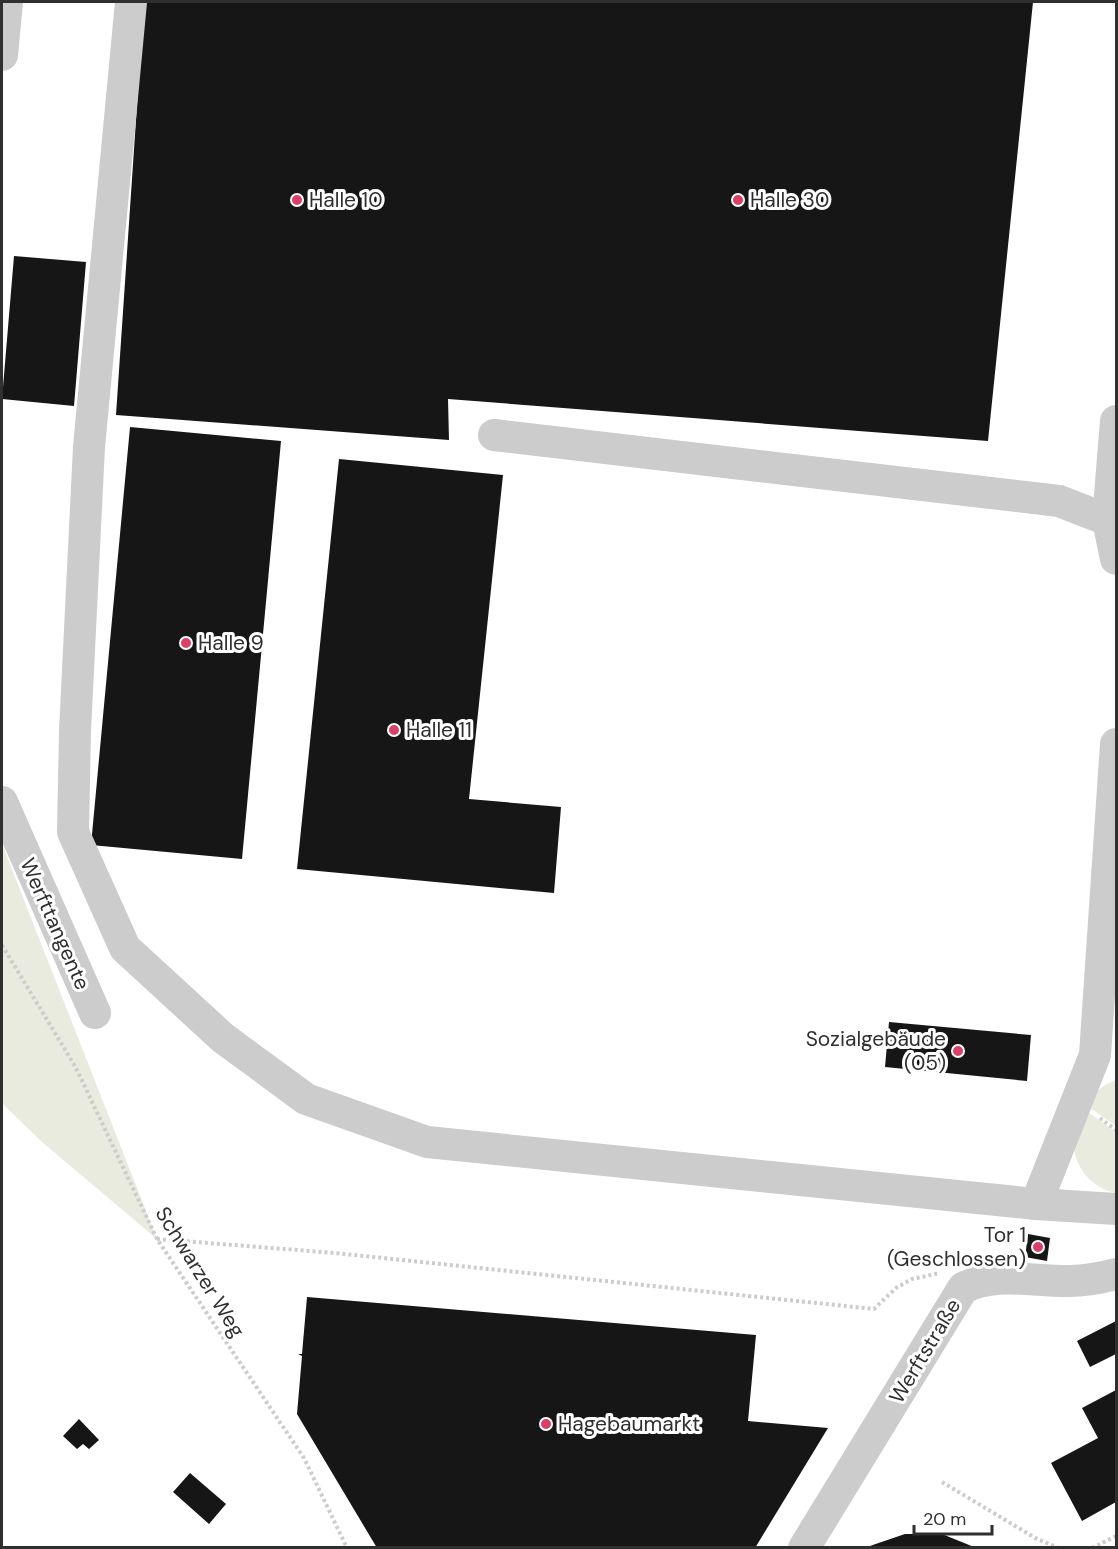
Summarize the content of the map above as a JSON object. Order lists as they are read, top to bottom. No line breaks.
{"streets":{"street":["Werfttangente","Werftstraße"],"path":["Schwarzer Weg"]},"places":["Halle 10","Halle 30","Halle 9","Halle 11","Sozialgebäude (05)","Tor 1 (Geschlossen)","Hagebaumarkt"],"scale_bar":"20 m"}
